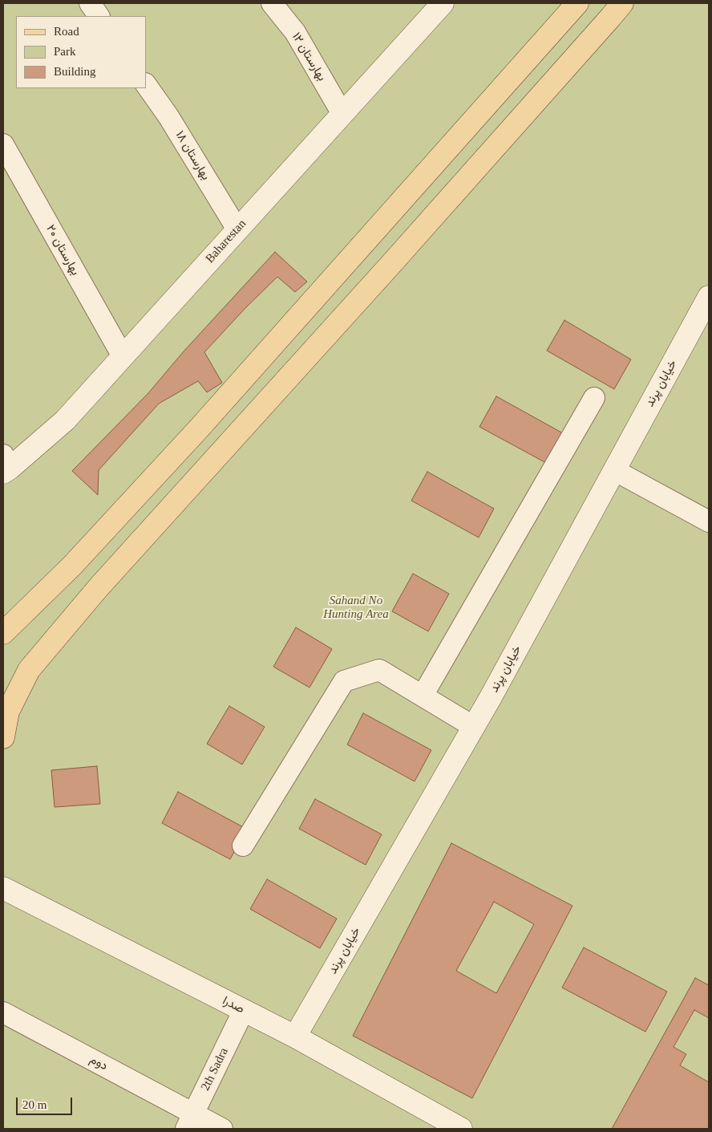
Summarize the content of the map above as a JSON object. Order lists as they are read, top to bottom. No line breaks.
{"streets":{"street":["بهارستان ۱۲","بهارستان ۱۸","Baharestan","بهارستان ۲۰","خیابان پرند","صدرا","دوم","2th Sadra"]},"crossings":[["بهارستان ۱۲","Baharestan"],["بهارستان ۱۸","Baharestan"],["Baharestan","بهارستان ۲۰"],["خیابان پرند","صدرا"],["صدرا","2th Sadra"],["دوم","2th Sadra"]],"parks":["Sahand No Hunting Area"],"legend":["Road","Park","Building"],"scale_bar":"20 m"}
